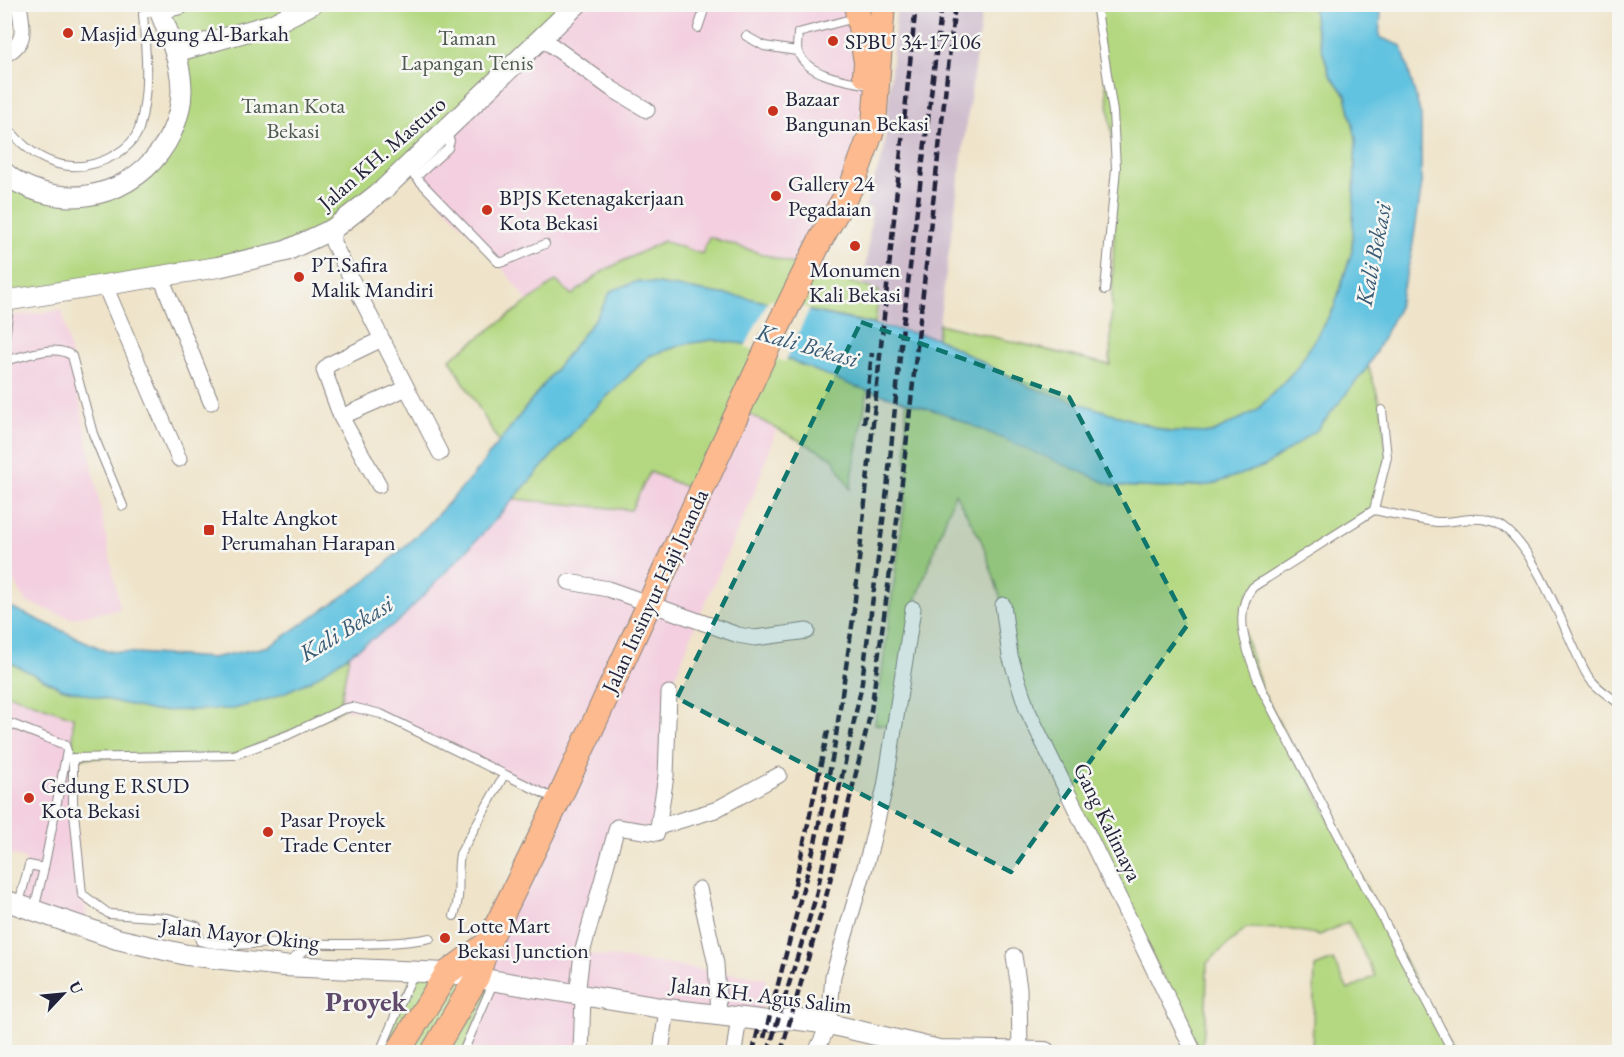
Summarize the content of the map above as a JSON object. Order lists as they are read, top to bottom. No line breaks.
{"streets":{"main road":["Jalan Insinyur Haji Juanda"],"street":["Jalan KH. Masturo","Gang Kalimaya","Jalan Mayor Oking","Jalan KH. Agus Salim"]},"crossings":[["Jalan Insinyur Haji Juanda","Jalan Mayor Oking"],["Jalan Insinyur Haji Juanda","Jalan KH. Agus Salim"],["Jalan Mayor Oking","Jalan KH. Agus Salim"]],"districts":["Proyek"],"water":["Kali Bekasi"],"parks":["Taman Lapangan Tenis","Taman Kota Bekasi"],"places":{"other":["Masjid Agung Al-Barkah","SPBU 34-17106","Bazaar Bangunan Bekasi","Gallery 24 Pegadaian","BPJS Ketenagakerjaan Kota Bekasi","Monumen Kali Bekasi","PT.Safira Malik Mandiri","Gedung E RSUD Kota Bekasi","Pasar Proyek Trade Center","Lotte Mart Bekasi Junction"],"transit":["Halte Angkot Perumahan Harapan"]},"north":"top right"}
